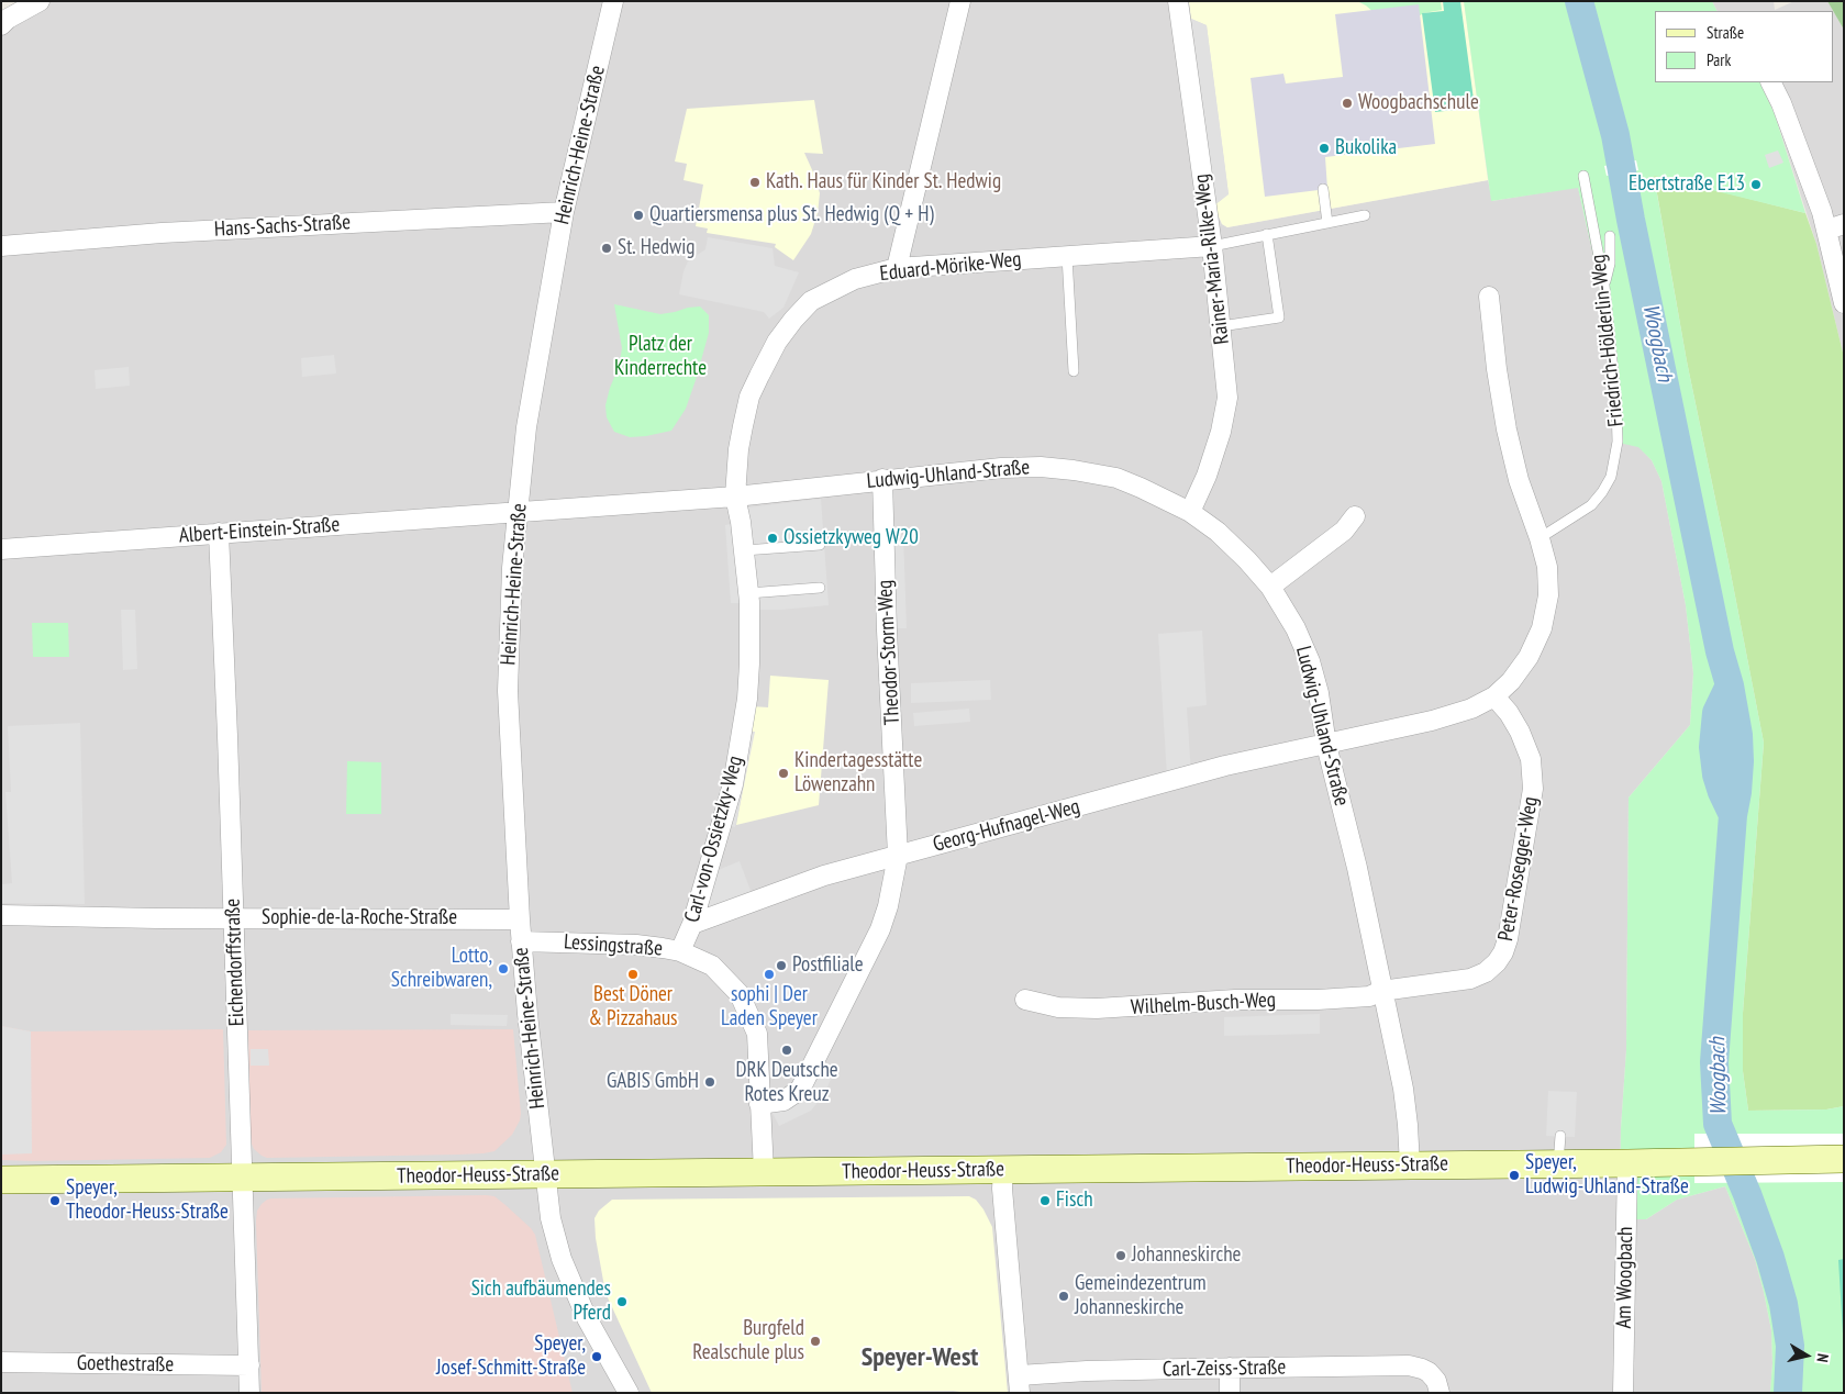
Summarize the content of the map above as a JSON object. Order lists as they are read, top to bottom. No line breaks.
{"streets":{"main road":["Theodor-Heuss-Straße"],"street":["Heinrich-Heine-Straße","Hans-Sachs-Straße","Rainer-Maria-Rilke-Weg","Eduard-Mörike-Weg","Ludwig-Uhland-Straße","Albert-Einstein-Straße","Theodor-Storm-Weg","Georg-Hufnagel-Weg","Carl-von-Ossietzky-Weg","Peter-Rosegger-Weg","Sophie-de-la-Roche-Straße","Lessingstraße","Eichendorffstraße","Wilhelm-Busch-Weg","Am Woogbach","Goethestraße","Carl-Zeiss-Straße"],"lane":["Friedrich-Hölderlin-Weg"]},"crossings":[["Heinrich-Heine-Straße","Hans-Sachs-Straße"],["Heinrich-Heine-Straße","Ludwig-Uhland-Straße"],["Heinrich-Heine-Straße","Albert-Einstein-Straße"],["Heinrich-Heine-Straße","Sophie-de-la-Roche-Straße"],["Heinrich-Heine-Straße","Lessingstraße"],["Heinrich-Heine-Straße","Theodor-Heuss-Straße"],["Rainer-Maria-Rilke-Weg","Eduard-Mörike-Weg"],["Rainer-Maria-Rilke-Weg","Ludwig-Uhland-Straße"],["Eduard-Mörike-Weg","Ludwig-Uhland-Straße"],["Eduard-Mörike-Weg","Carl-von-Ossietzky-Weg"],["Ludwig-Uhland-Straße","Albert-Einstein-Straße"],["Ludwig-Uhland-Straße","Theodor-Storm-Weg"],["Ludwig-Uhland-Straße","Georg-Hufnagel-Weg"],["Ludwig-Uhland-Straße","Carl-von-Ossietzky-Weg"],["Ludwig-Uhland-Straße","Peter-Rosegger-Weg"],["Ludwig-Uhland-Straße","Wilhelm-Busch-Weg"],["Ludwig-Uhland-Straße","Theodor-Heuss-Straße"],["Albert-Einstein-Straße","Eichendorffstraße"],["Theodor-Storm-Weg","Georg-Hufnagel-Weg"],["Theodor-Storm-Weg","Lessingstraße"],["Georg-Hufnagel-Weg","Carl-von-Ossietzky-Weg"],["Carl-von-Ossietzky-Weg","Lessingstraße"],["Peter-Rosegger-Weg","Wilhelm-Busch-Weg"],["Sophie-de-la-Roche-Straße","Eichendorffstraße"],["Lessingstraße","Theodor-Heuss-Straße"],["Eichendorffstraße","Theodor-Heuss-Straße"],["Eichendorffstraße","Goethestraße"],["Theodor-Heuss-Straße","Am Woogbach"]],"districts":["Speyer-West"],"water":["Woogbach"],"parks":["Platz der Kinderrechte"],"places":["Woogbachschule","Bukolika","Kath. Haus für Kinder St. Hedwig","Ebertstraße E13","Quartiersmensa plus St. Hedwig (Q + H)","St. Hedwig","Ossietzkyweg W20","Kindertagesstätte Löwenzahn","Postfiliale","Lotto, Schreibwaren,","Best Döner & Pizzahaus","sophi | Der Laden Speyer","DRK Deutsche Rotes Kreuz","GABIS GmbH","Speyer, Ludwig-Uhland-Straße","Speyer, Theodor-Heuss-Straße","Fisch","Johanneskirche","Gemeindezentrum Johanneskirche","Sich aufbäumendes Pferd","Burgfeld Realschule plus","Speyer, Josef-Schmitt-Straße"],"legend":["Straße","Park"],"north":"right"}
